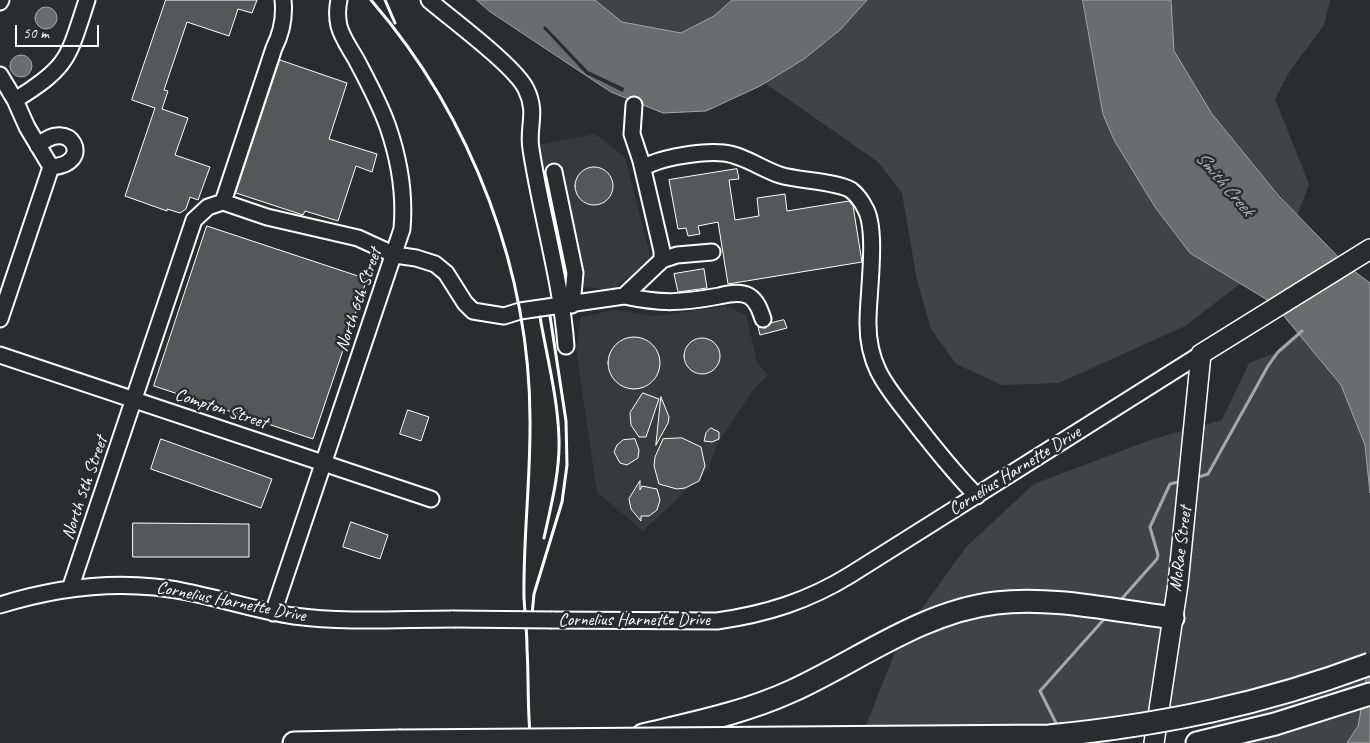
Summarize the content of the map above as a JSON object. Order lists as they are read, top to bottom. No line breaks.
{"streets":{"main road":["McRae Street"],"street":["North 6th Street","Compton Street","Cornelius Harnette Drive","North 5th Street"]},"crossings":[["North 6th Street","Compton Street"],["North 6th Street","Cornelius Harnette Drive"],["Compton Street","North 5th Street"],["Cornelius Harnette Drive","North 5th Street"],["Cornelius Harnette Drive","McRae Street"]],"water":["Smith Creek"],"scale_bar":"50 m"}
